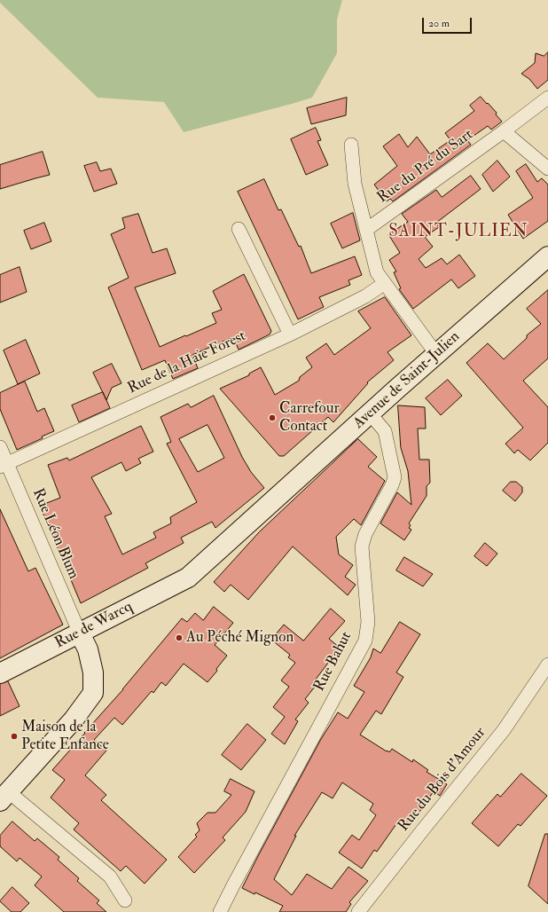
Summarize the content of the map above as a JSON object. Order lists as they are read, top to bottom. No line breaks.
{"streets":{"main road":["Avenue de Saint-Julien","Rue de Warcq"],"street":["Rue du Pré du Sart","Rue de la Haie Forest","Rue Léon Blum","Rue Bahut","Rue du Bois d'Amour"]},"crossings":[["Rue du Pré du Sart","Rue de la Haie Forest"],["Rue du Pré du Sart","Avenue de Saint-Julien"],["Rue de la Haie Forest","Rue Léon Blum"],["Avenue de Saint-Julien","Rue de Warcq"],["Avenue de Saint-Julien","Rue Bahut"],["Rue Léon Blum","Rue de Warcq"]],"districts":["SAINT-JULIEN"],"places":["Carrefour Contact","Au Péché Mignon","Maison de la Petite Enfance"],"scale_bar":"20 m"}
